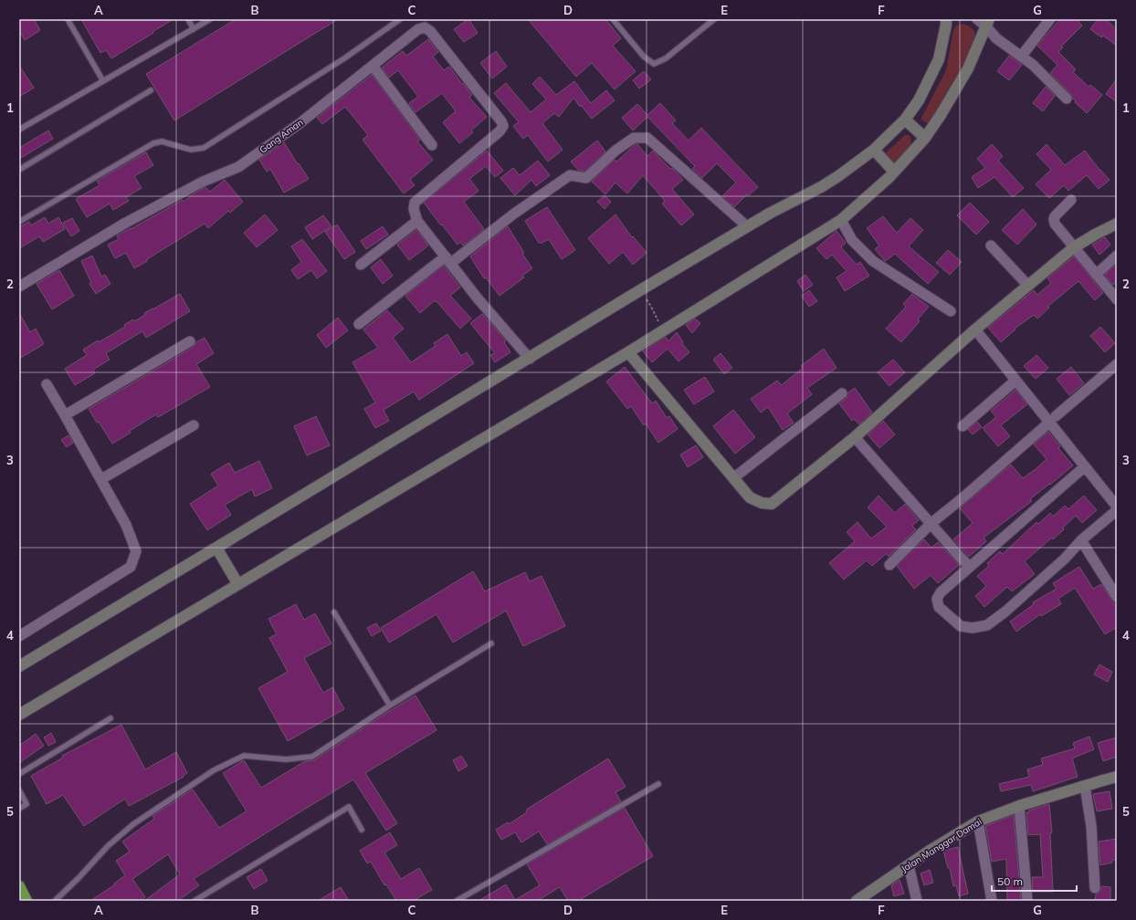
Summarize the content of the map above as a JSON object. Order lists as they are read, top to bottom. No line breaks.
{"streets":{"street":["Gang Aman","Jalan Manggar Damai"]},"scale_bar":"50 m","grid":{"columns":["A","B","C","D","E","F","G"],"rows":["1","2","3","4","5"]}}
